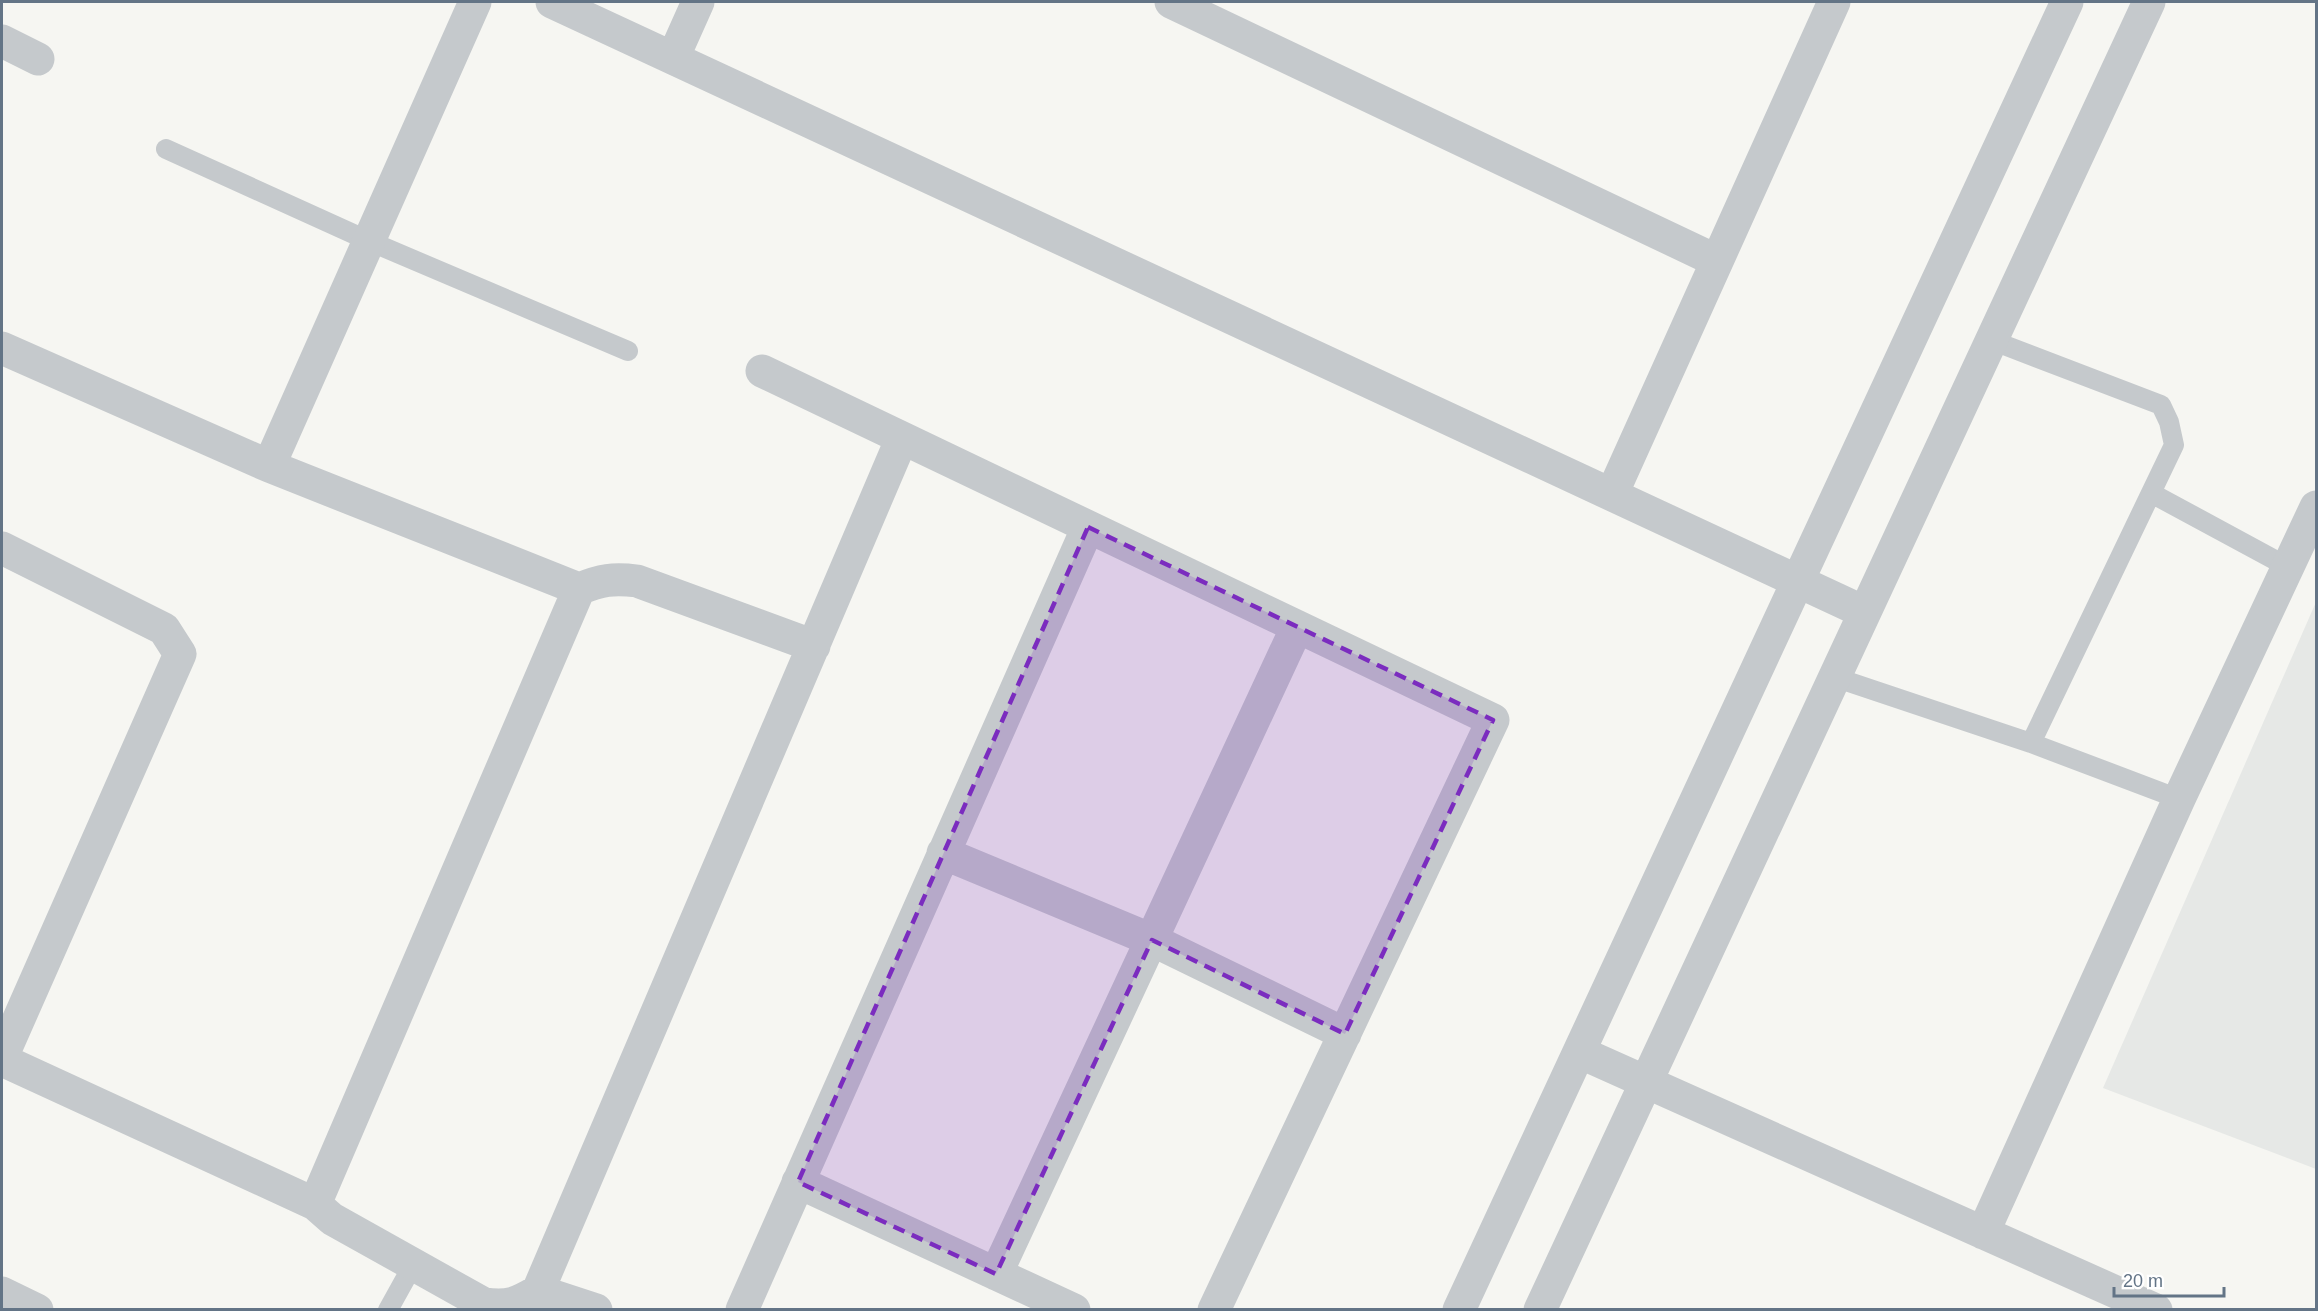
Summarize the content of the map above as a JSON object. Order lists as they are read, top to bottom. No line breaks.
{"scale_bar":"20 m"}
